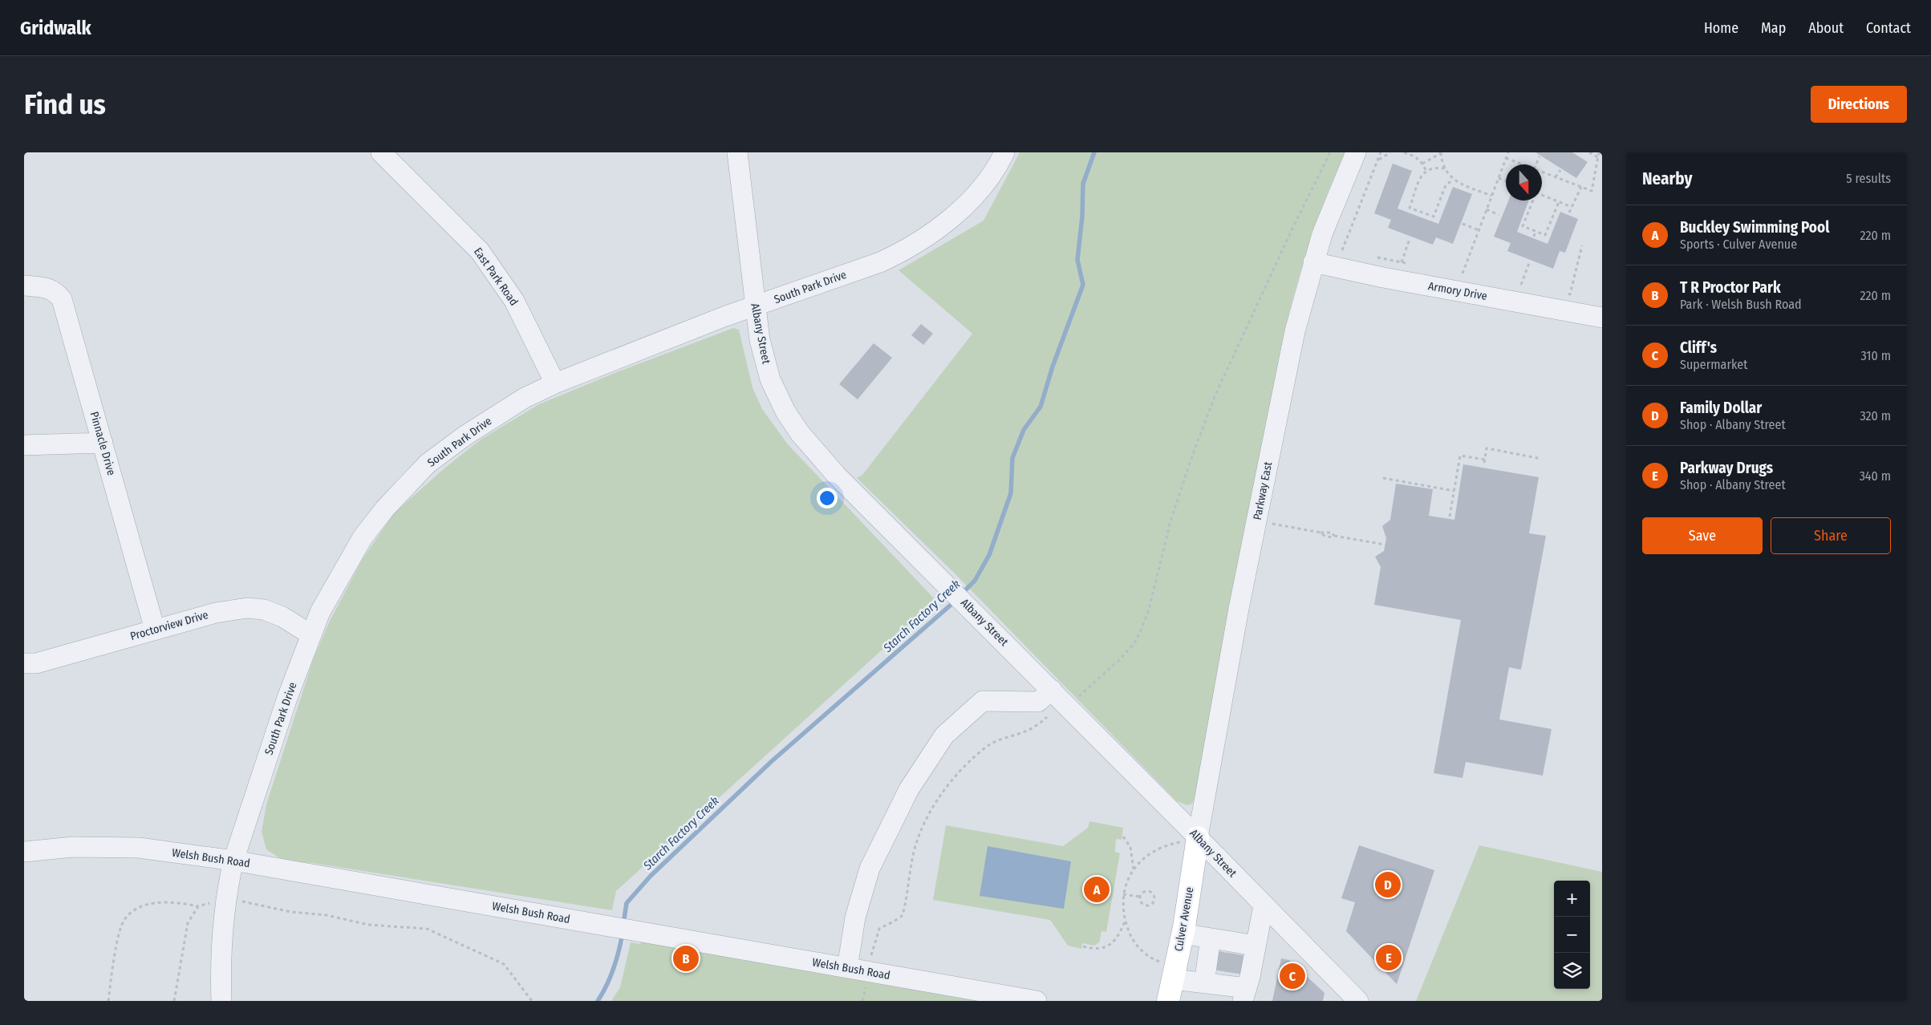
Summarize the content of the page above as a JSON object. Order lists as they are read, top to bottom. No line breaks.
{"streets":{"main road":["Culver Avenue"],"street":["East Park Road","South Park Drive","Armory Drive","Albany Street","Pinnacle Drive","Parkway East","Proctorview Drive","Welsh Bush Road"]},"crossings":[["East Park Road","South Park Drive"],["South Park Drive","Albany Street"],["South Park Drive","Proctorview Drive"],["South Park Drive","Welsh Bush Road"],["Armory Drive","Parkway East"],["Albany Street","Parkway East"],["Albany Street","Culver Avenue"],["Pinnacle Drive","Proctorview Drive"],["Parkway East","Culver Avenue"]],"water":["Starch Factory Creek"],"north":"bottom","page":{"header":"Gridwalk","nav":["Home","Map","About","Contact"],"buttons":["Directions",["Save","Share"]],"title":"Find us","heading":["Nearby","5 results"],"list":[{"mark":"A","name":"Buckley Swimming Pool","note":"Sports · Culver Avenue","value":"220 m"},{"mark":"B","name":"T R Proctor Park","note":"Park · Welsh Bush Road","value":"220 m"},{"mark":"C","name":"Cliff's","note":"Supermarket","value":"310 m"},{"mark":"D","name":"Family Dollar","note":"Shop · Albany Street","value":"320 m"},{"mark":"E","name":"Parkway Drugs","note":"Shop · Albany Street","value":"340 m"}],"pins":["D","A","E","B","C"],"map_buttons":["+","−"]}}
